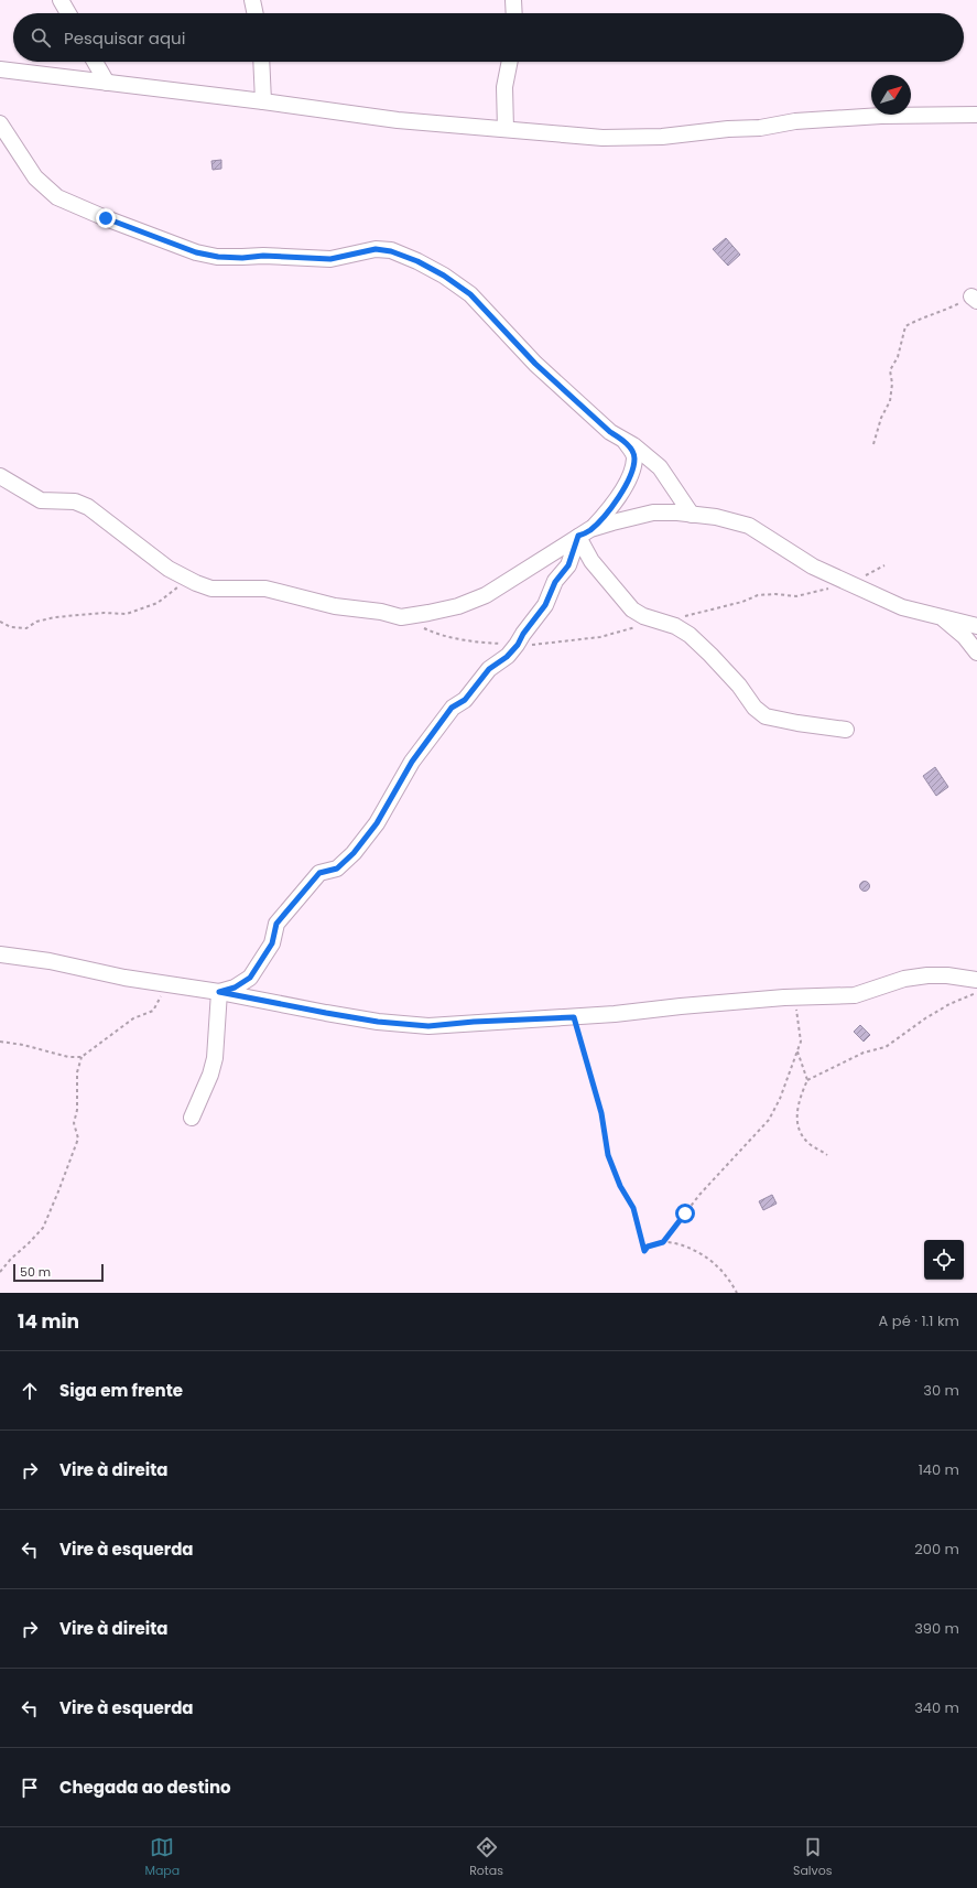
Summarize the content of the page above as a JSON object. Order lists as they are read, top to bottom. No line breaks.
{"scale_bar":"50 m","north":"top right","page":{"search":"Pesquisar aqui","scale":"50 m","heading":["14 min","A pé · 1.1 km"],"list":[["Siga em frente","30 m"],["Vire à direita","140 m"],["Vire à esquerda","200 m"],["Vire à direita","390 m"],["Vire à esquerda","340 m"],"Chegada ao destino"],"nav":["Mapa","Rotas","Salvos"]}}
